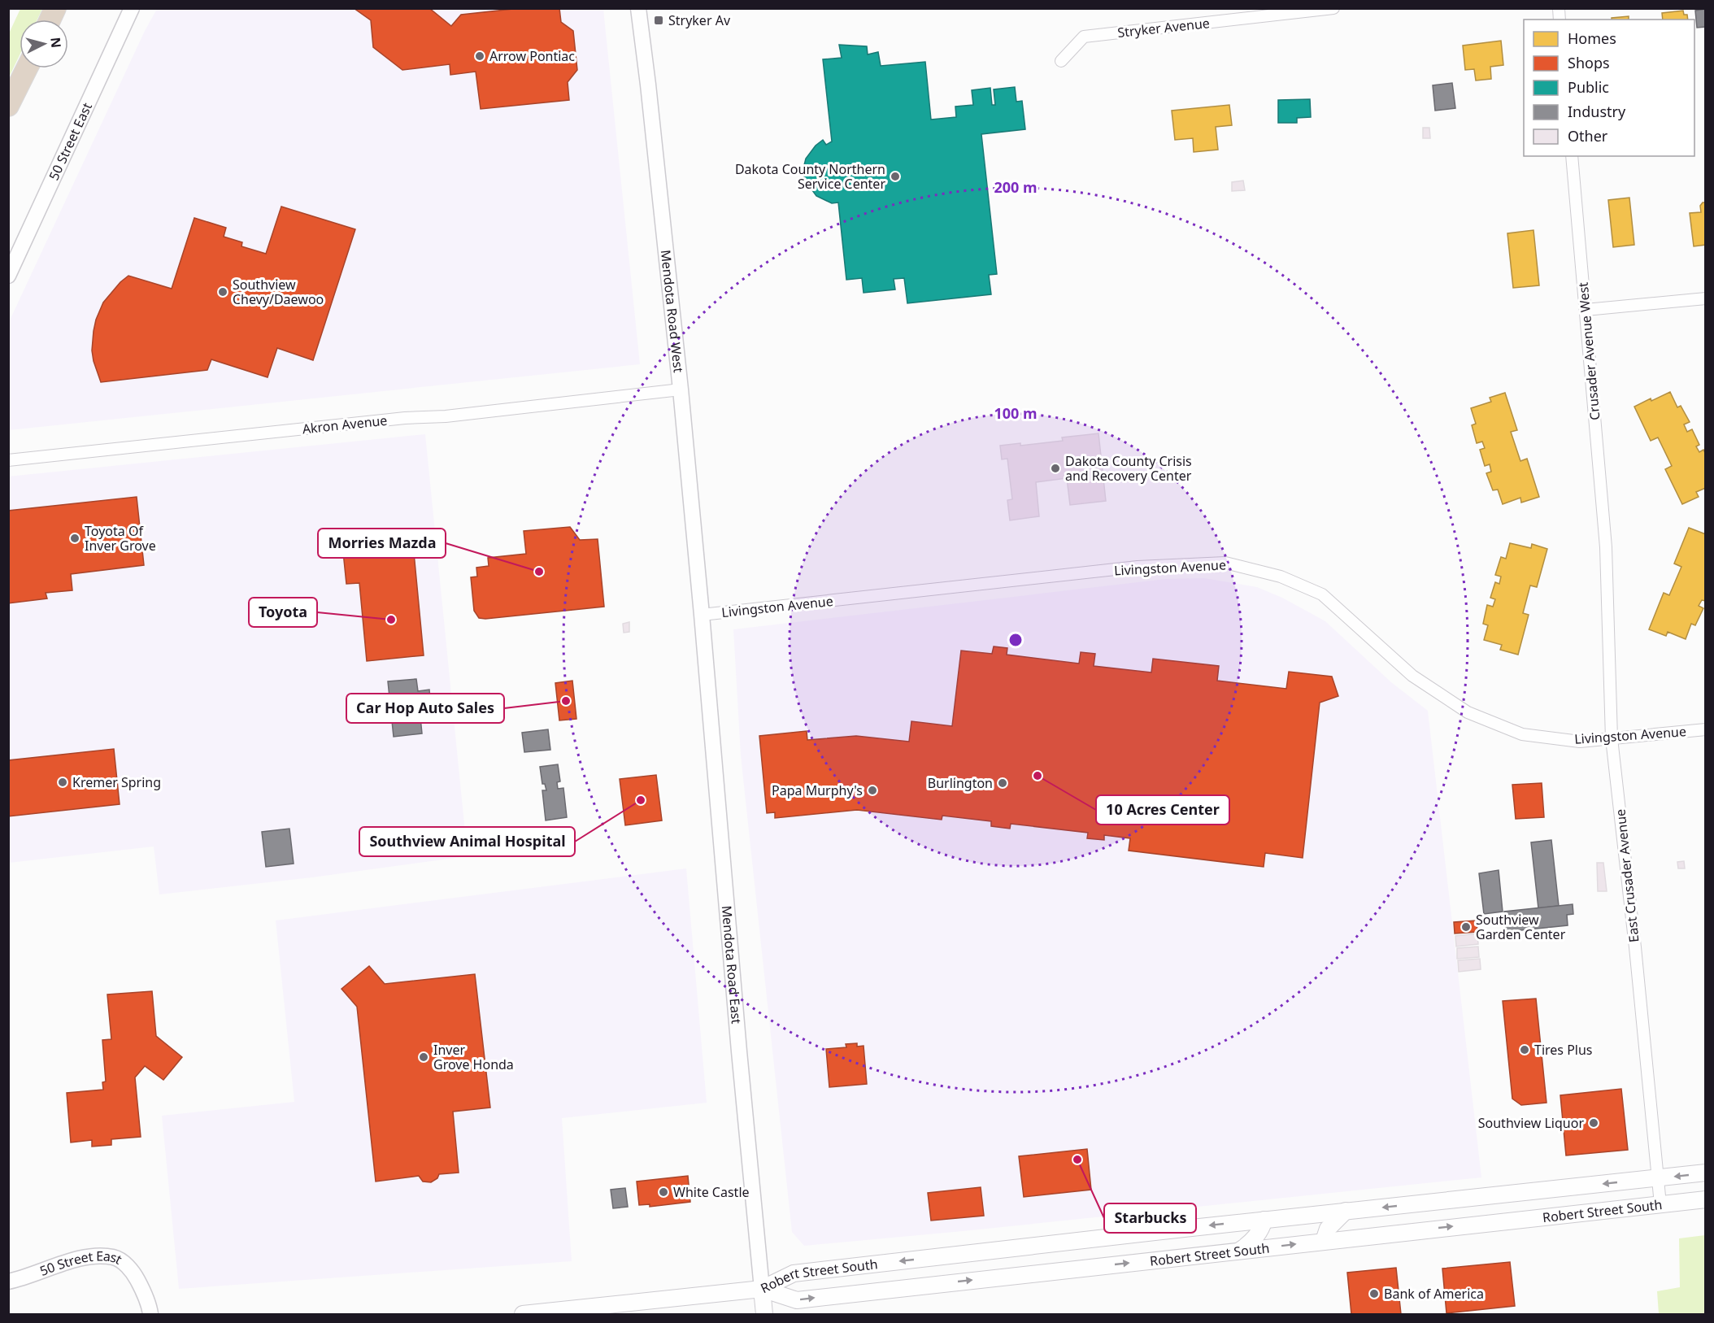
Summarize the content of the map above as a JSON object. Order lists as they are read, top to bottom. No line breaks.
{"streets":{"main road":["Mendota Road East","Robert Street South"],"street":["Stryker Avenue","50 Street East","Mendota Road West","Crusader Avenue West","Akron Avenue","Livingston Avenue","East Crusader Avenue"]},"crossings":[["Mendota Road West","Akron Avenue"],["Mendota Road West","Livingston Avenue"],["Mendota Road West","Mendota Road East"],["Crusader Avenue West","East Crusader Avenue"],["Livingston Avenue","East Crusader Avenue"],["Livingston Avenue","Mendota Road East"],["East Crusader Avenue","Robert Street South"],["Mendota Road East","Robert Street South"]],"places":{"transit":["Stryker Av"],"other":["Arrow Pontiac","Dakota County Northern Service Center","Southview Chevy/Daewoo","Dakota County Crisis and Recovery Center","Toyota Of Inver Grove","Morries Mazda","Toyota","Car Hop Auto Sales","10 Acres Center","Kremer Spring","Burlington","Papa Murphy's","Southview Animal Hospital","Southview Garden Center","Tires Plus","Inver Grove Honda","Southview Liquor","Starbucks","White Castle","Bank of America"]},"legend":["Homes","Shops","Public","Industry","Other"],"north":"right","rings":["200 m","100 m"]}
